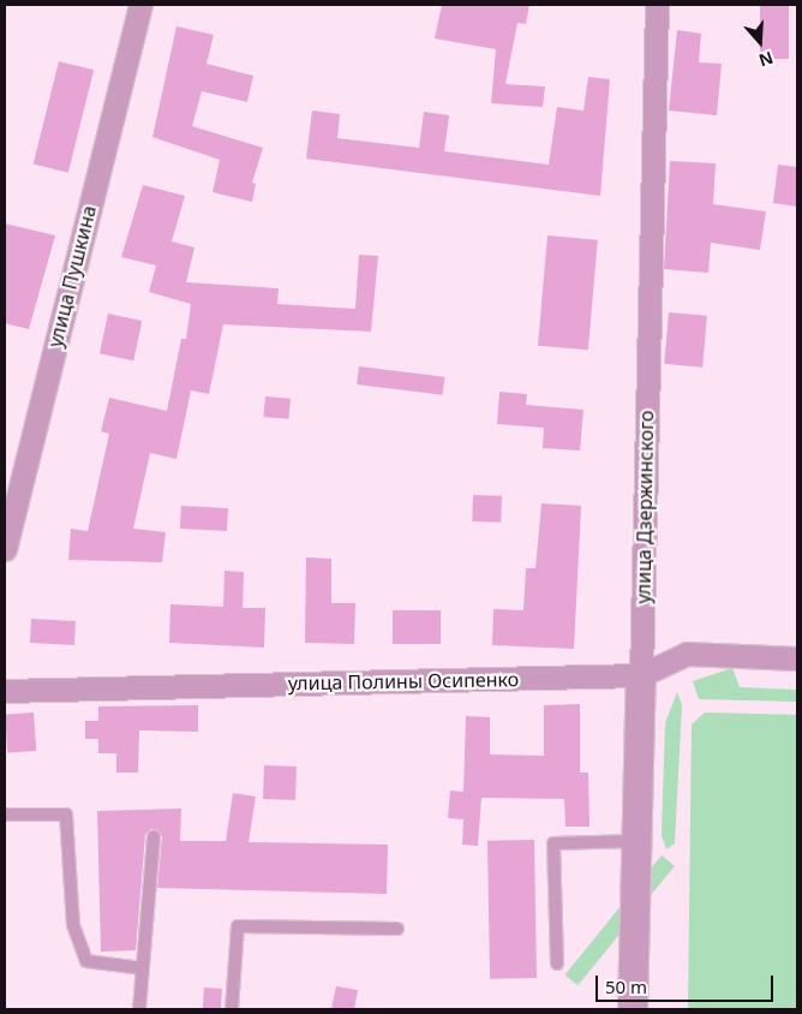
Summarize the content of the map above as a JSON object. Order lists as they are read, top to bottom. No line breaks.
{"streets":{"street":["улица Пушкина","улица Дзержинского","улица Полины Осипенко"]},"crossings":[["улица Дзержинского","улица Полины Осипенко"]],"scale_bar":"50 m","north":"bottom"}
